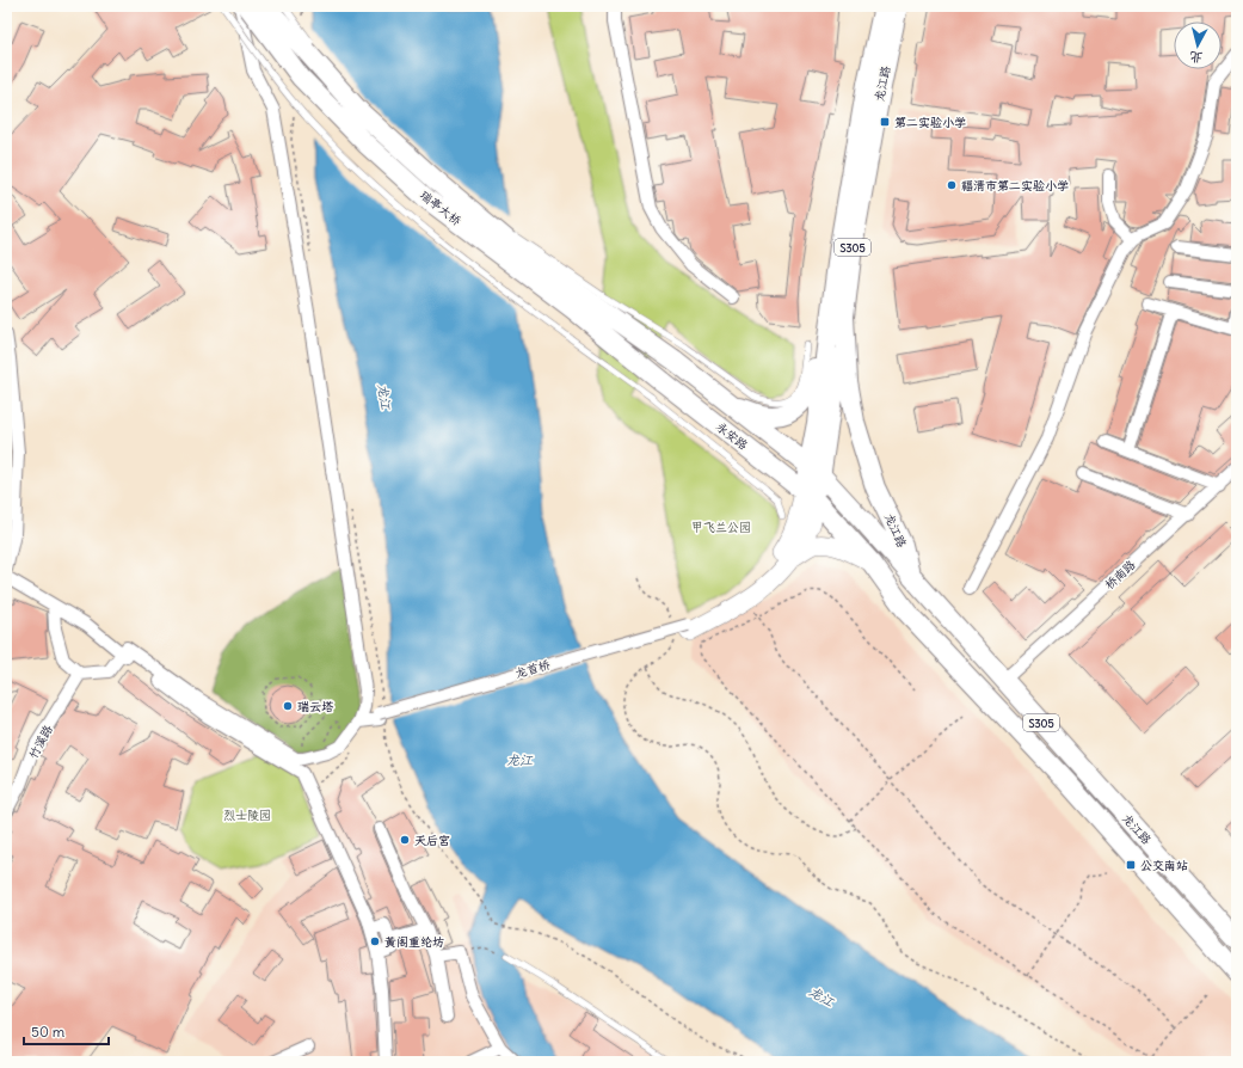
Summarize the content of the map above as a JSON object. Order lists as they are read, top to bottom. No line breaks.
{"streets":{"main road":["龙江路","瑞亭大桥","S305","永安路"],"street":["桥南路","龙首桥","竹溪路"]},"crossings":[["龙江路","永安路"],["龙江路","桥南路"],["瑞亭大桥","永安路"]],"water":["龙江"],"parks":["甲飞兰公园","烈士陵园"],"places":{"transit":["第二实验小学","公交南站"],"other":["福清市第二实验小学","瑞云塔","天后宫","黄阁重纶坊"]},"scale_bar":"50 m","north":"bottom"}
